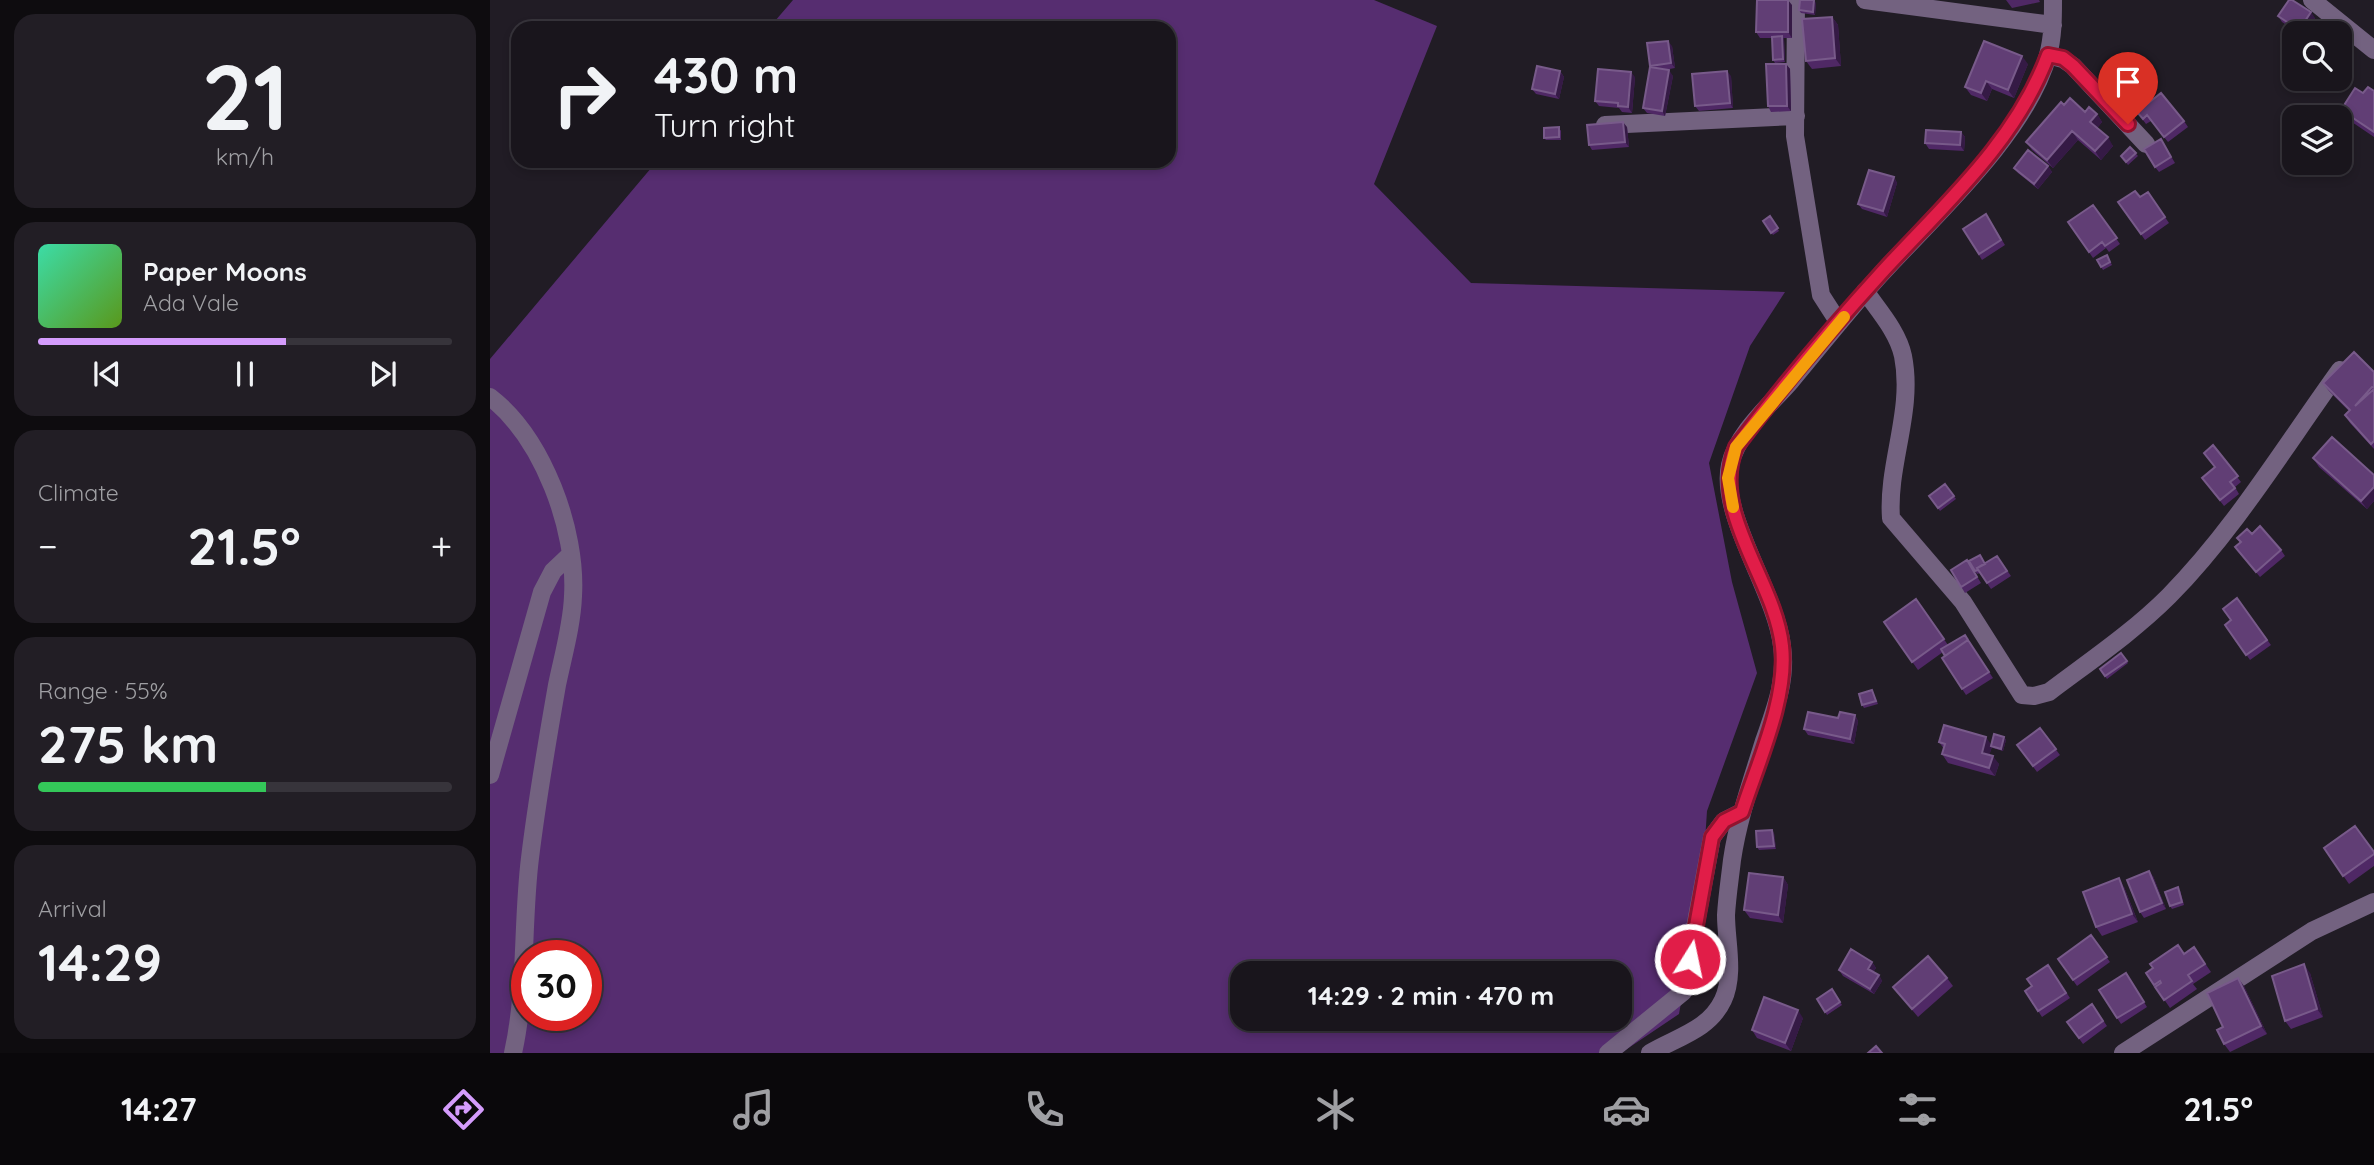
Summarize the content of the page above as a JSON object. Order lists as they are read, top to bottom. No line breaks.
{"page":{"tile":[["21","km/h"],"Climate",["Range · 55%","275 km"],["Arrival","14:29"]],"turn":["430 m","Turn right"],"song":["Paper Moons","Ada Vale"],"heat":["−","21.5°","+"],"limit":"30","trip":"14:29 · 2 min · 470 m","tabs":["14:27","21.5°"]}}
